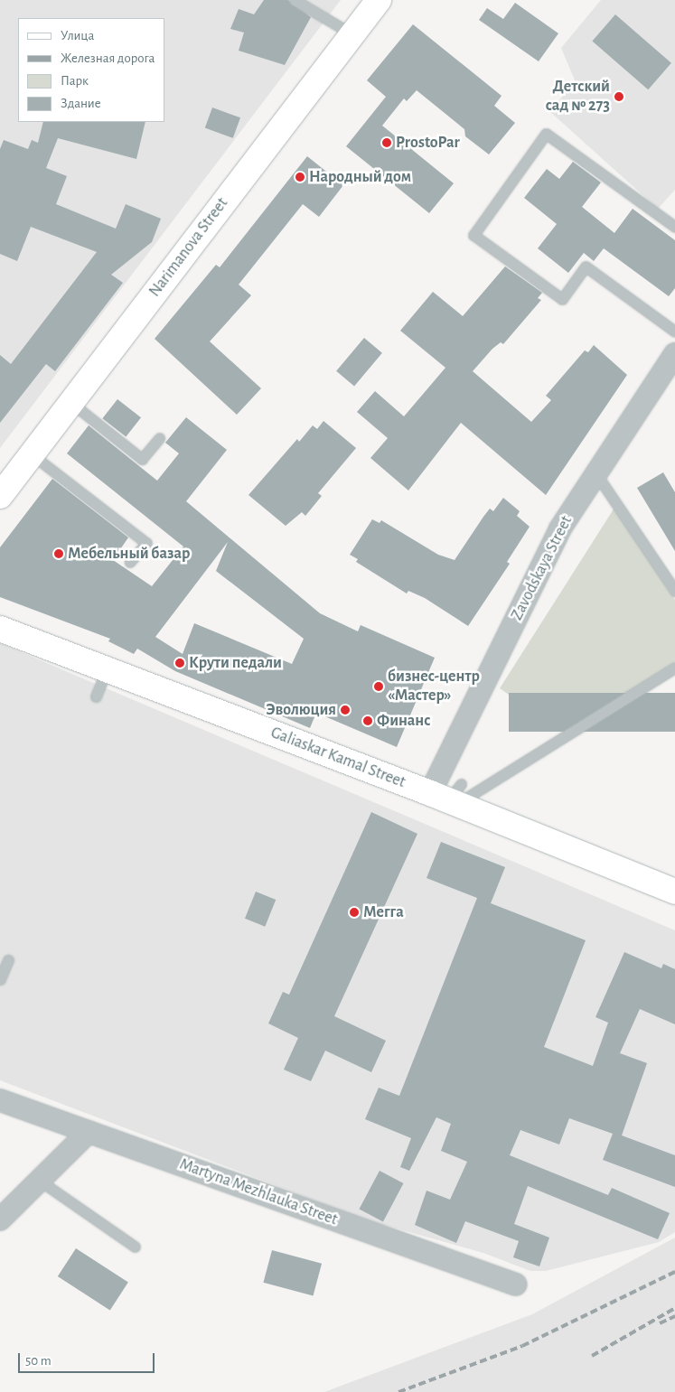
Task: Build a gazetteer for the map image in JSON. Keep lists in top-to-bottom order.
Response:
{
  "streets": {
    "street": [
      "Narimanova Street",
      "Zavodskaya Street",
      "Galiaskar Kamal Street",
      "Martyna Mezhlauka Street"
    ]
  },
  "crossings": [
    ["Zavodskaya Street", "Galiaskar Kamal Street"]
  ],
  "places": [
    "Детский сад № 273",
    "ProstoPar",
    "Народный дом",
    "Мебельный базар",
    "Крути педали",
    "бизнес-центр «Мастер»",
    "Эволюция",
    "Финанс",
    "Мегга"
  ],
  "legend": [
    "Улица",
    "Железная дорога",
    "Парк",
    "Здание"
  ],
  "scale_bar": "50 m"
}
